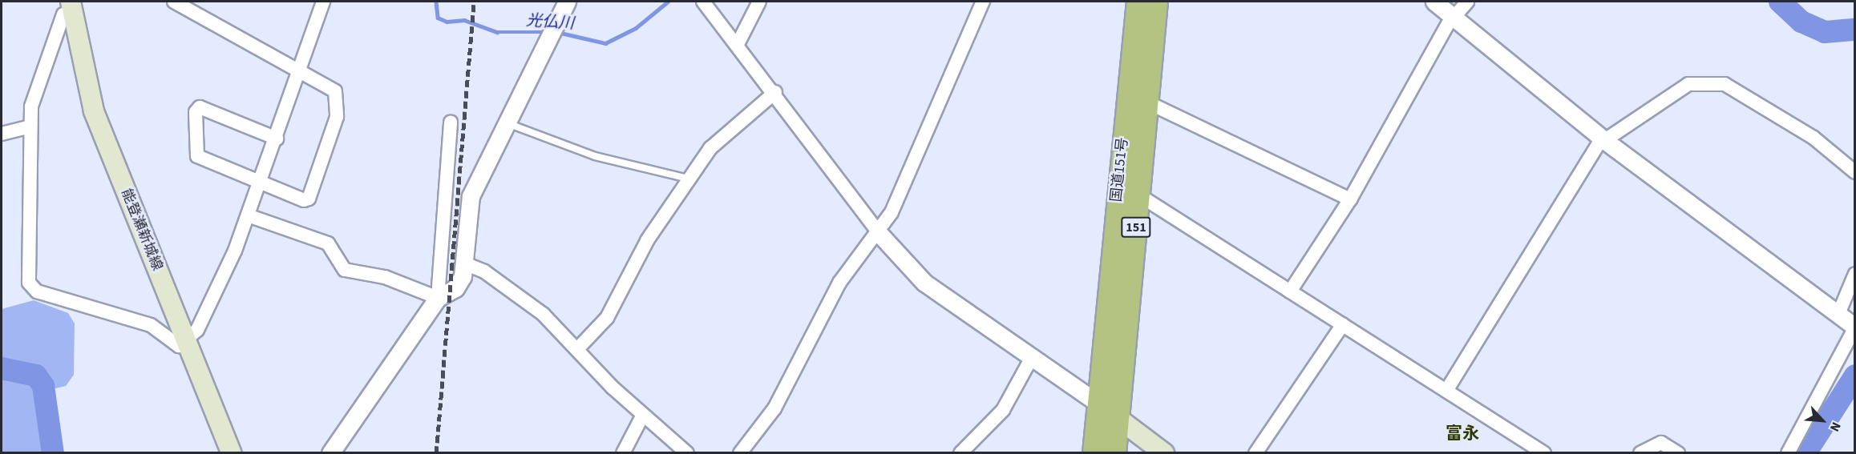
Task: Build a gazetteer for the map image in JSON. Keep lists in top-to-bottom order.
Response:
{
  "streets": {
    "highway": ["国道151号", "151"],
    "main road": ["能登瀬新城線"]
  },
  "districts": ["富永"],
  "water": ["光仏川"],
  "north": "bottom right"
}
